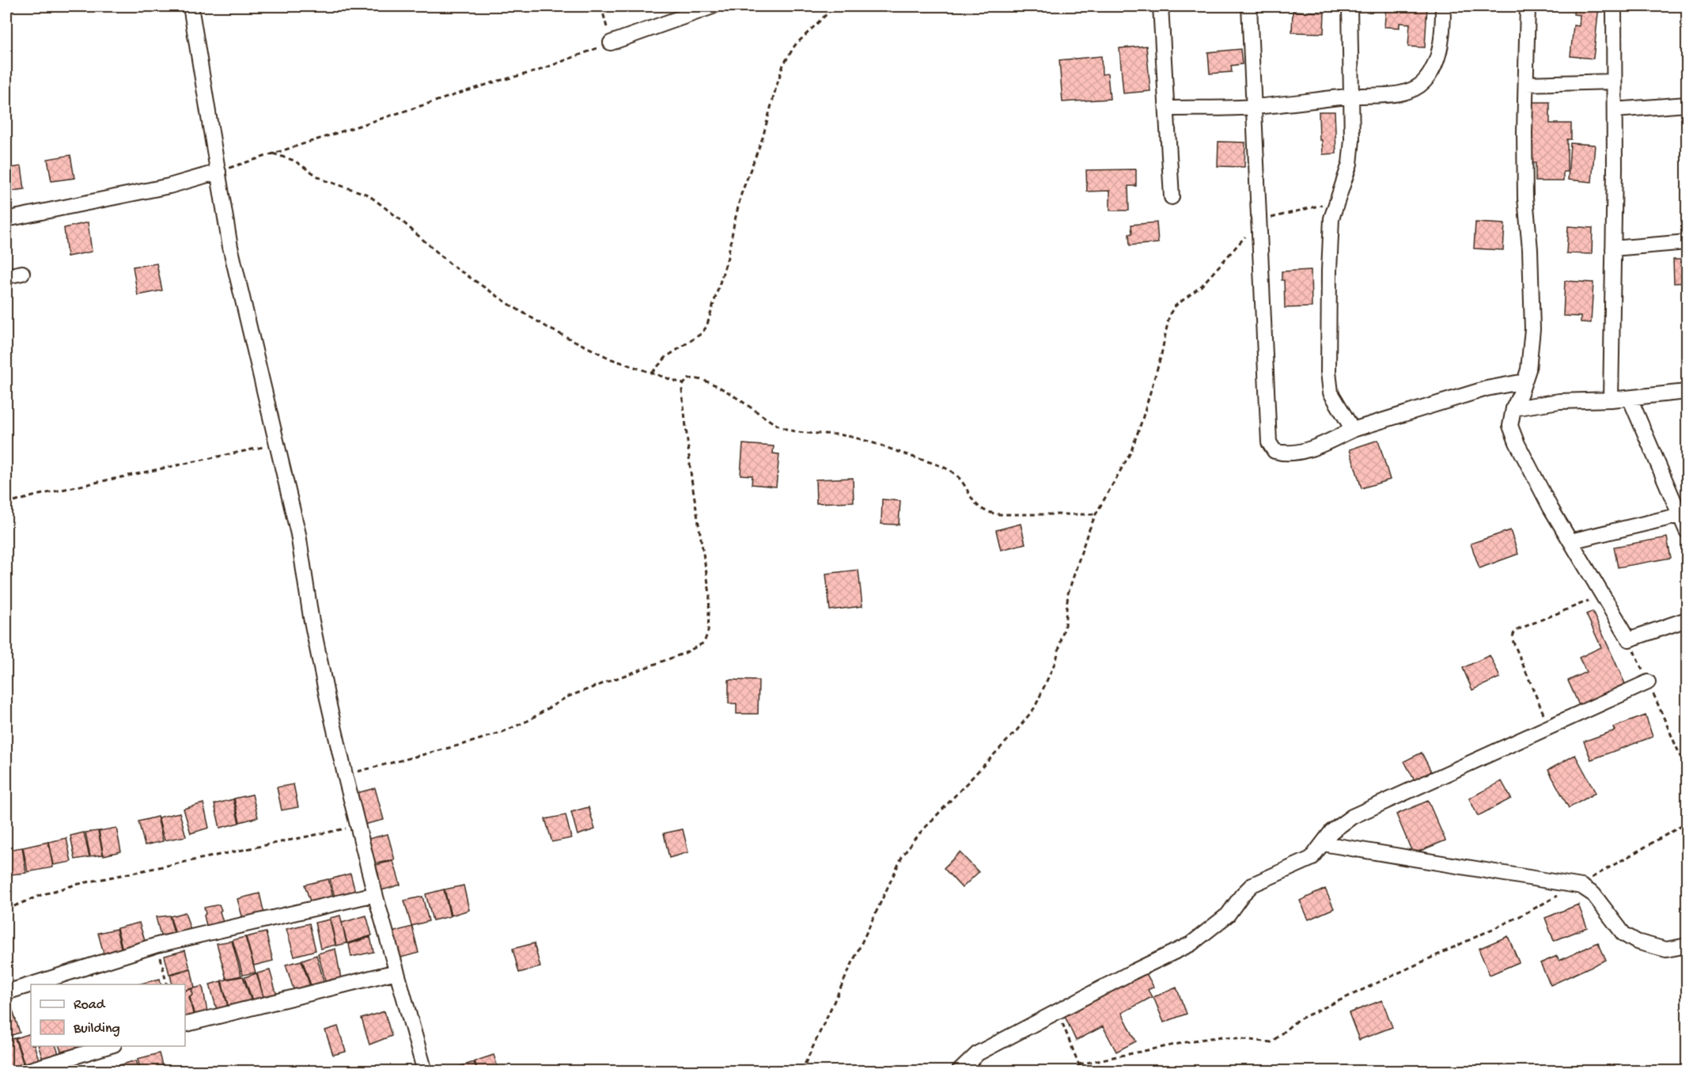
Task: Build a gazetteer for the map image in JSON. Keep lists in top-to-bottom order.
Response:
{
  "legend": ["Road", "Building"]
}
